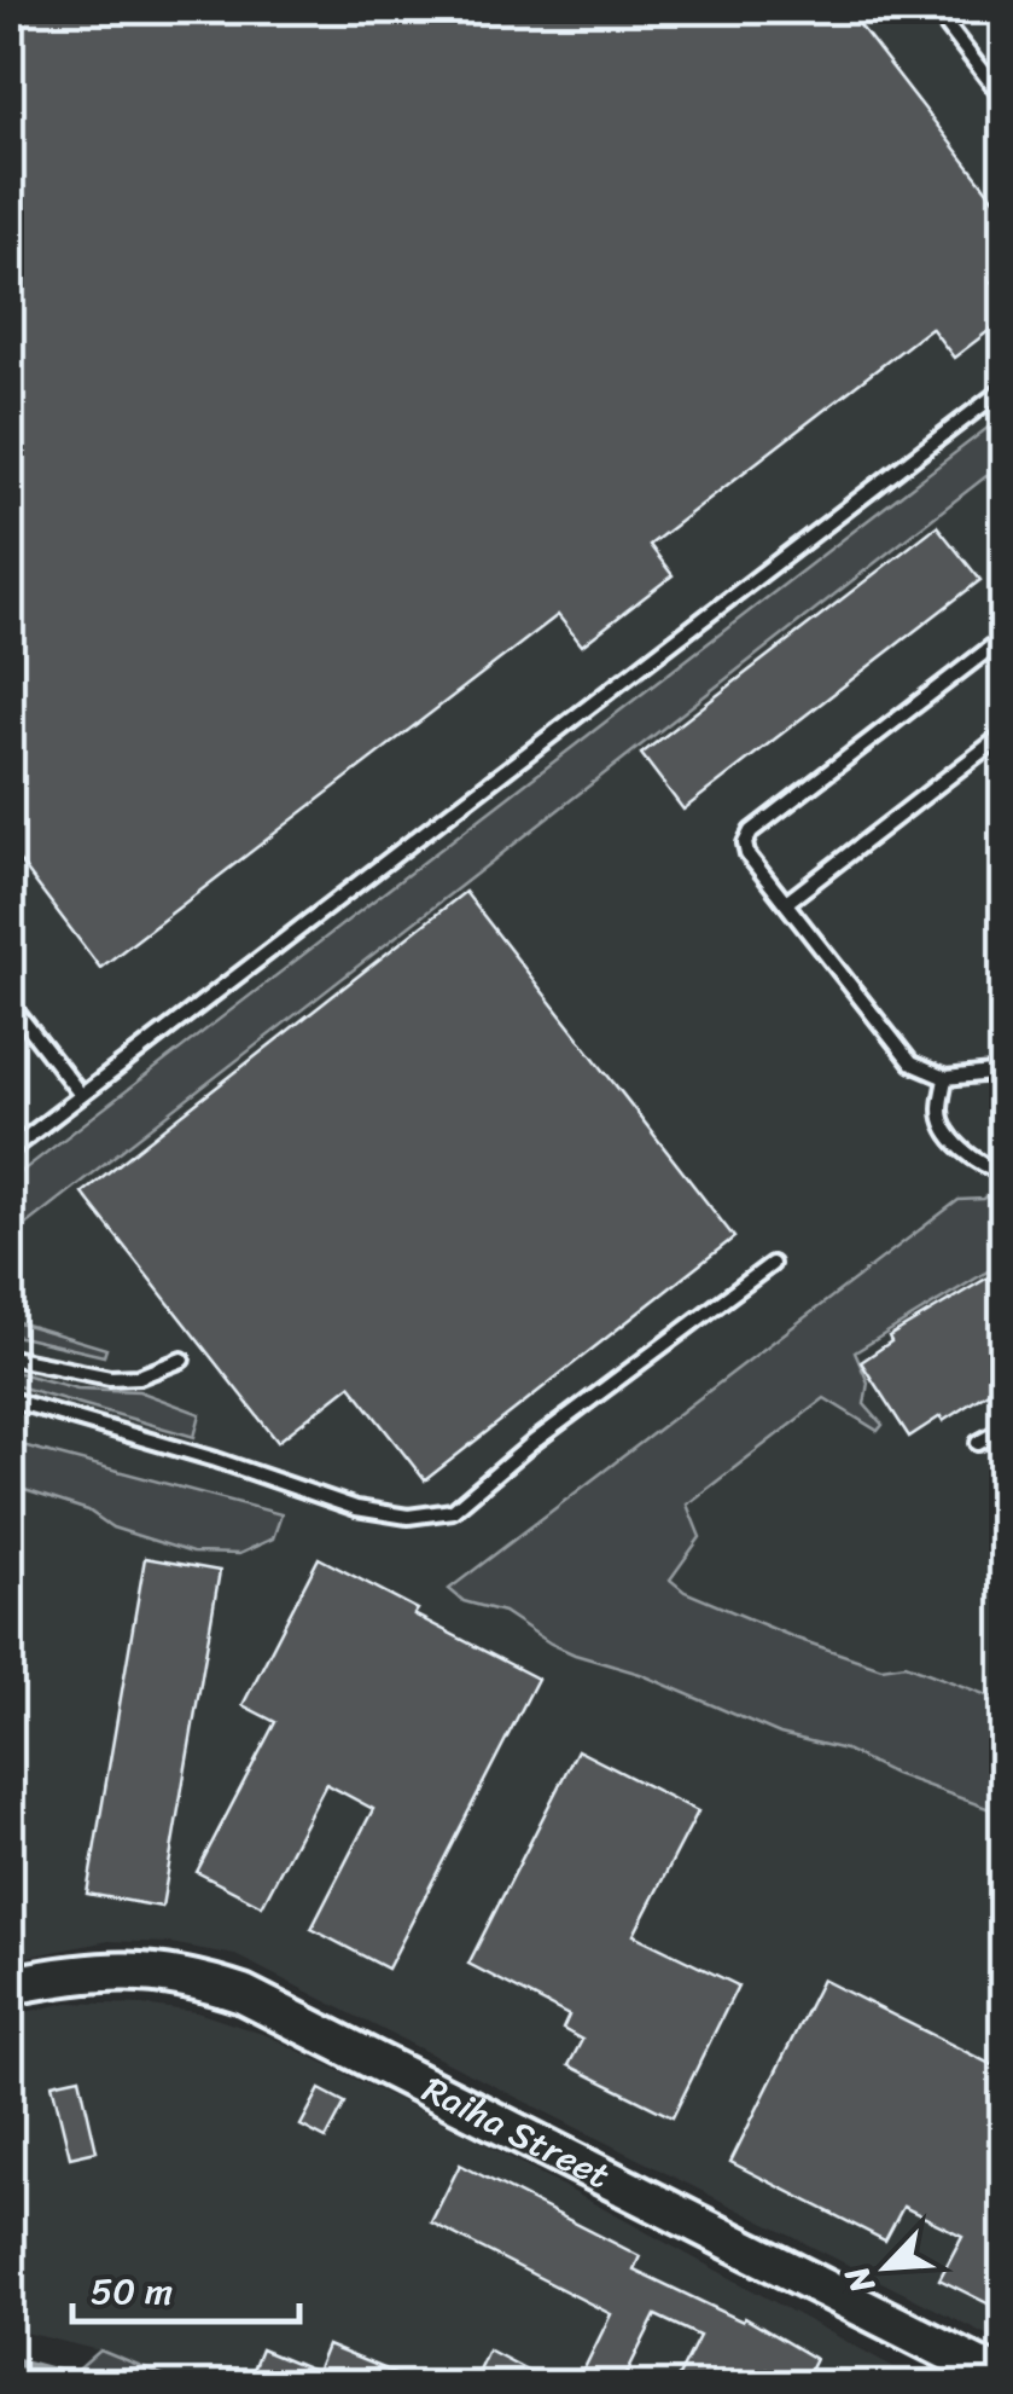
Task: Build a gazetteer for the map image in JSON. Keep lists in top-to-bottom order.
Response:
{
  "streets": {
    "main road": ["Raiha Street"]
  },
  "scale_bar": "50 m",
  "north": "bottom left"
}
